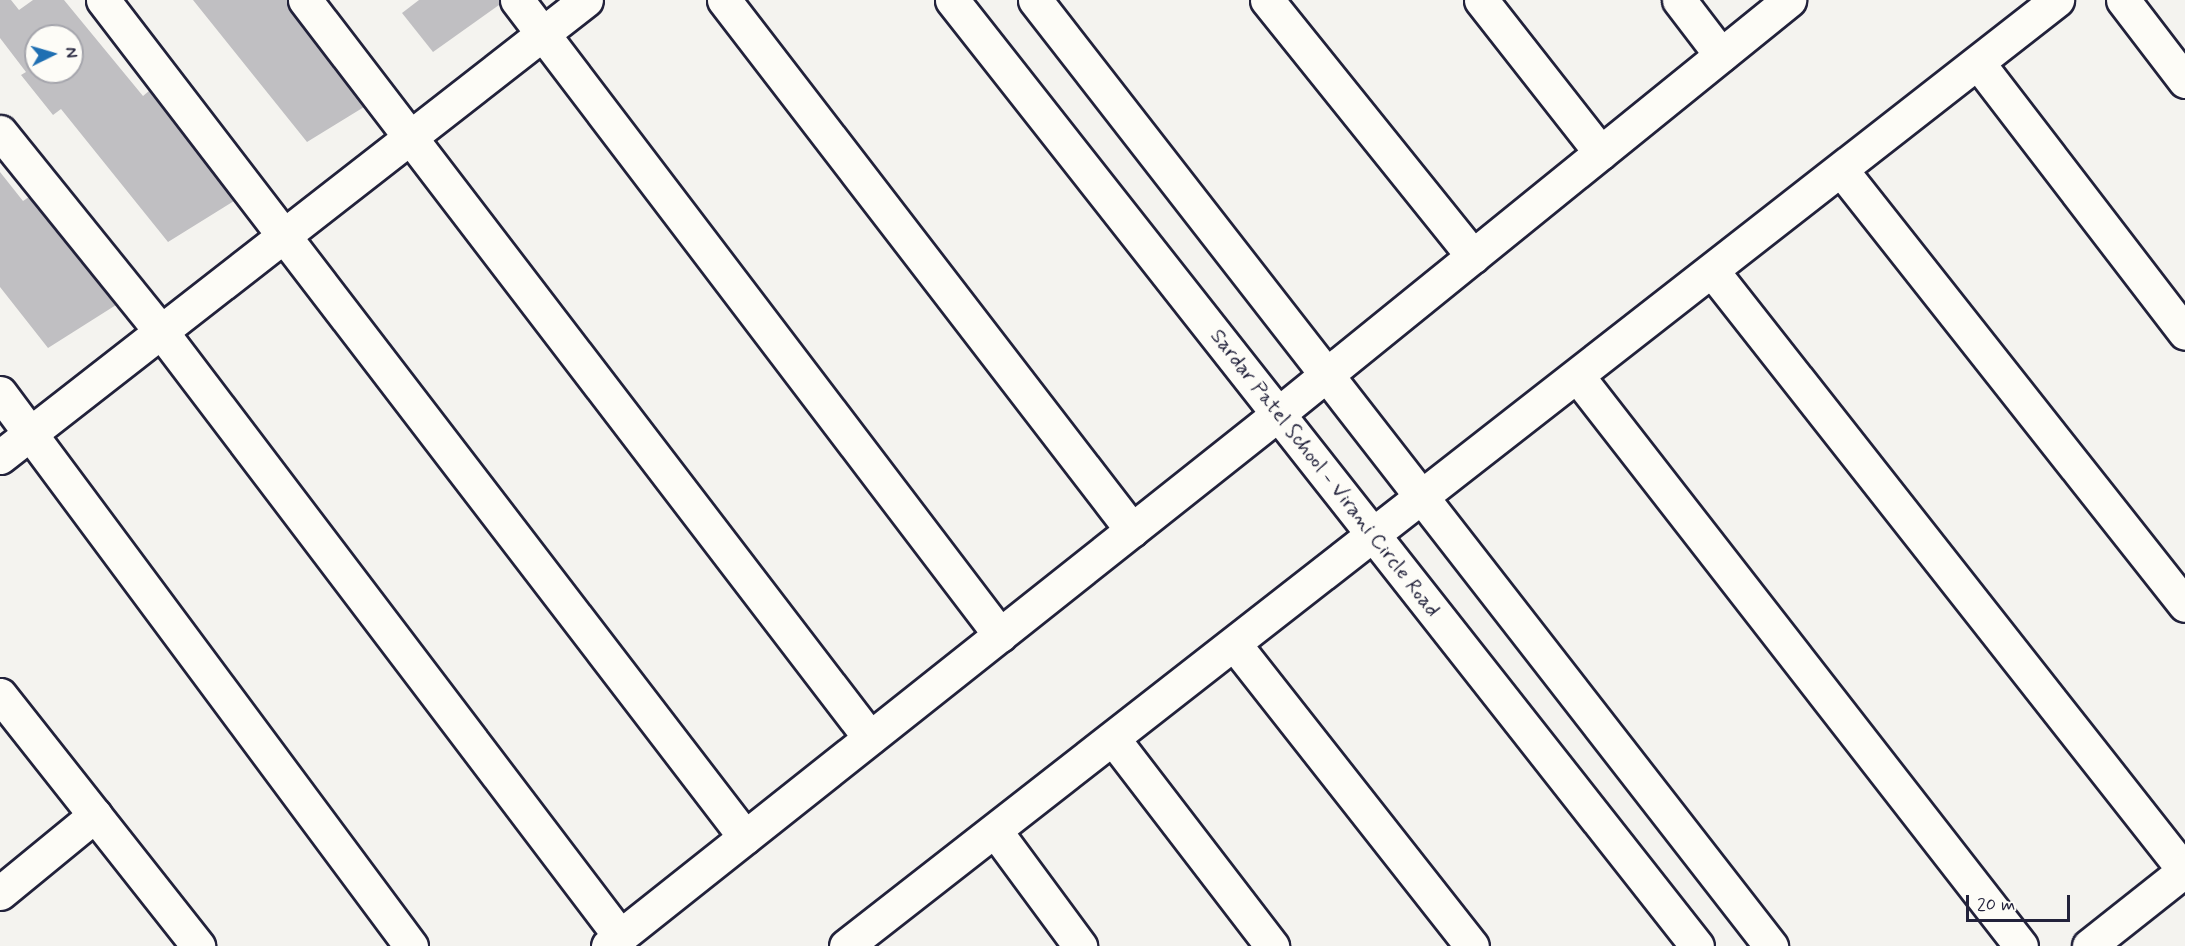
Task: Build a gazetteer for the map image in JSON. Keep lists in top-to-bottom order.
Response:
{
  "streets": {
    "street": ["Sardar Patel School - Virani Circle Road"]
  },
  "scale_bar": "20 m",
  "north": "right"
}
